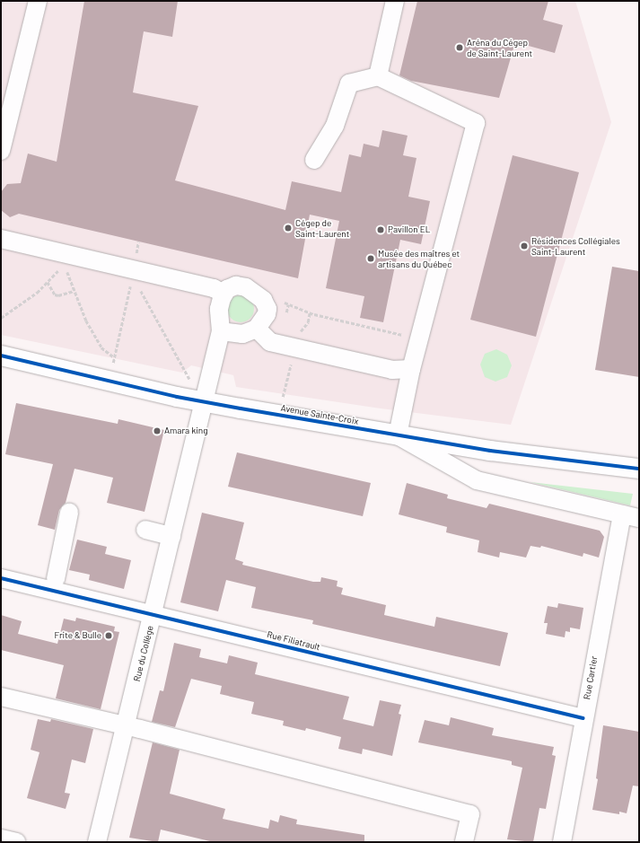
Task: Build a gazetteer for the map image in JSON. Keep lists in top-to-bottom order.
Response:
{
  "streets": {
    "main road": ["Avenue Sainte-Croix"],
    "street": ["Rue Filiatrault", "Rue du Collège", "Rue Cartier"]
  },
  "crossings": [
    ["Avenue Sainte-Croix", "Rue du Collège"],
    ["Avenue Sainte-Croix", "Rue Cartier"],
    ["Rue Filiatrault", "Rue du Collège"],
    ["Rue Filiatrault", "Rue Cartier"]
  ],
  "places": [
    "Aréna du Cégep de Saint-Laurent",
    "Cégep de Saint-Laurent",
    "Pavillon EL",
    "Résidences Collégiales Saint-Laurent",
    "Musée des maîtres et artisans du Québec",
    "Amara king",
    "Frite & Bulle"
  ]
}
